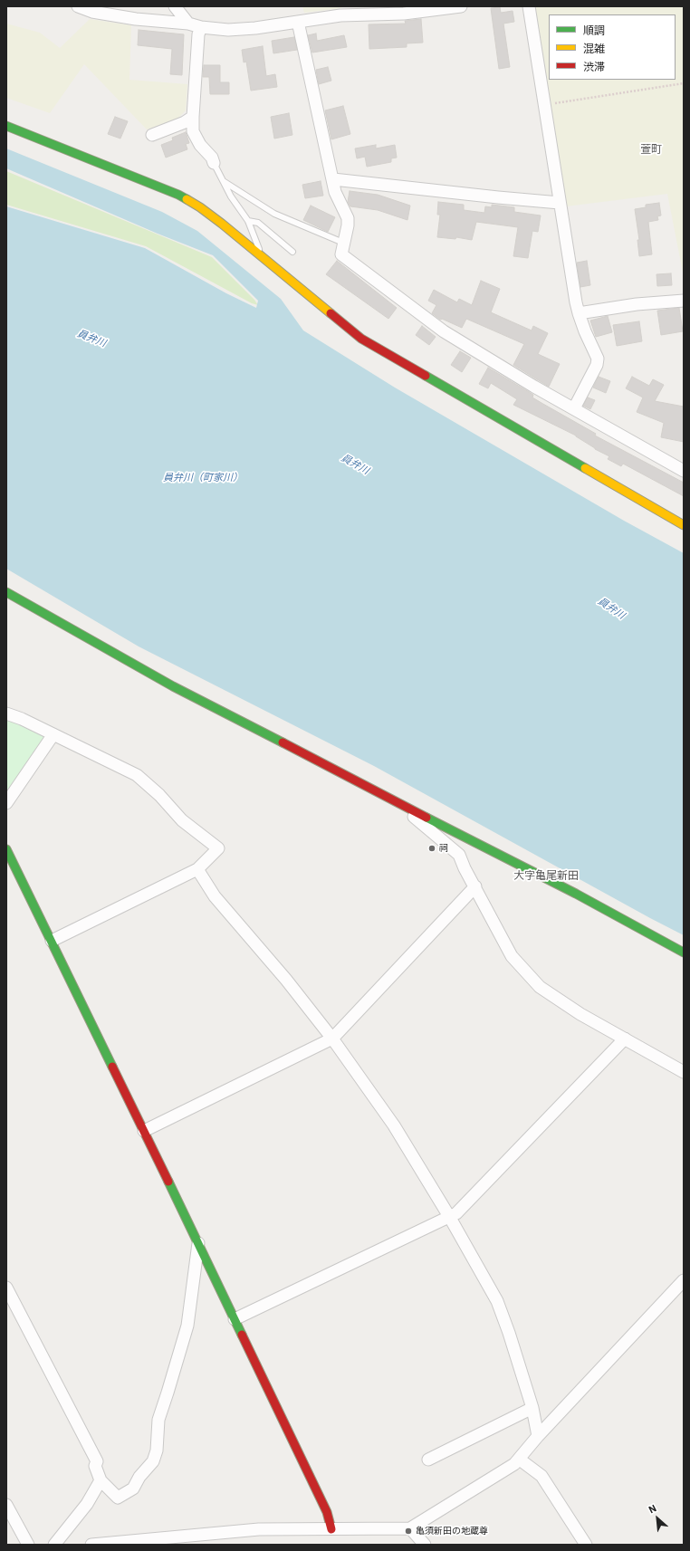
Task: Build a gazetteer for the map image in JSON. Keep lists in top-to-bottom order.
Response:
{
  "districts": ["萱町", "大字亀尾新田"],
  "water": ["員弁川", "員弁川（町家川）"],
  "places": ["祠", "亀須新田の地蔵尊"],
  "legend": ["順調", "混雑", "渋滞"],
  "north": "top left"
}
